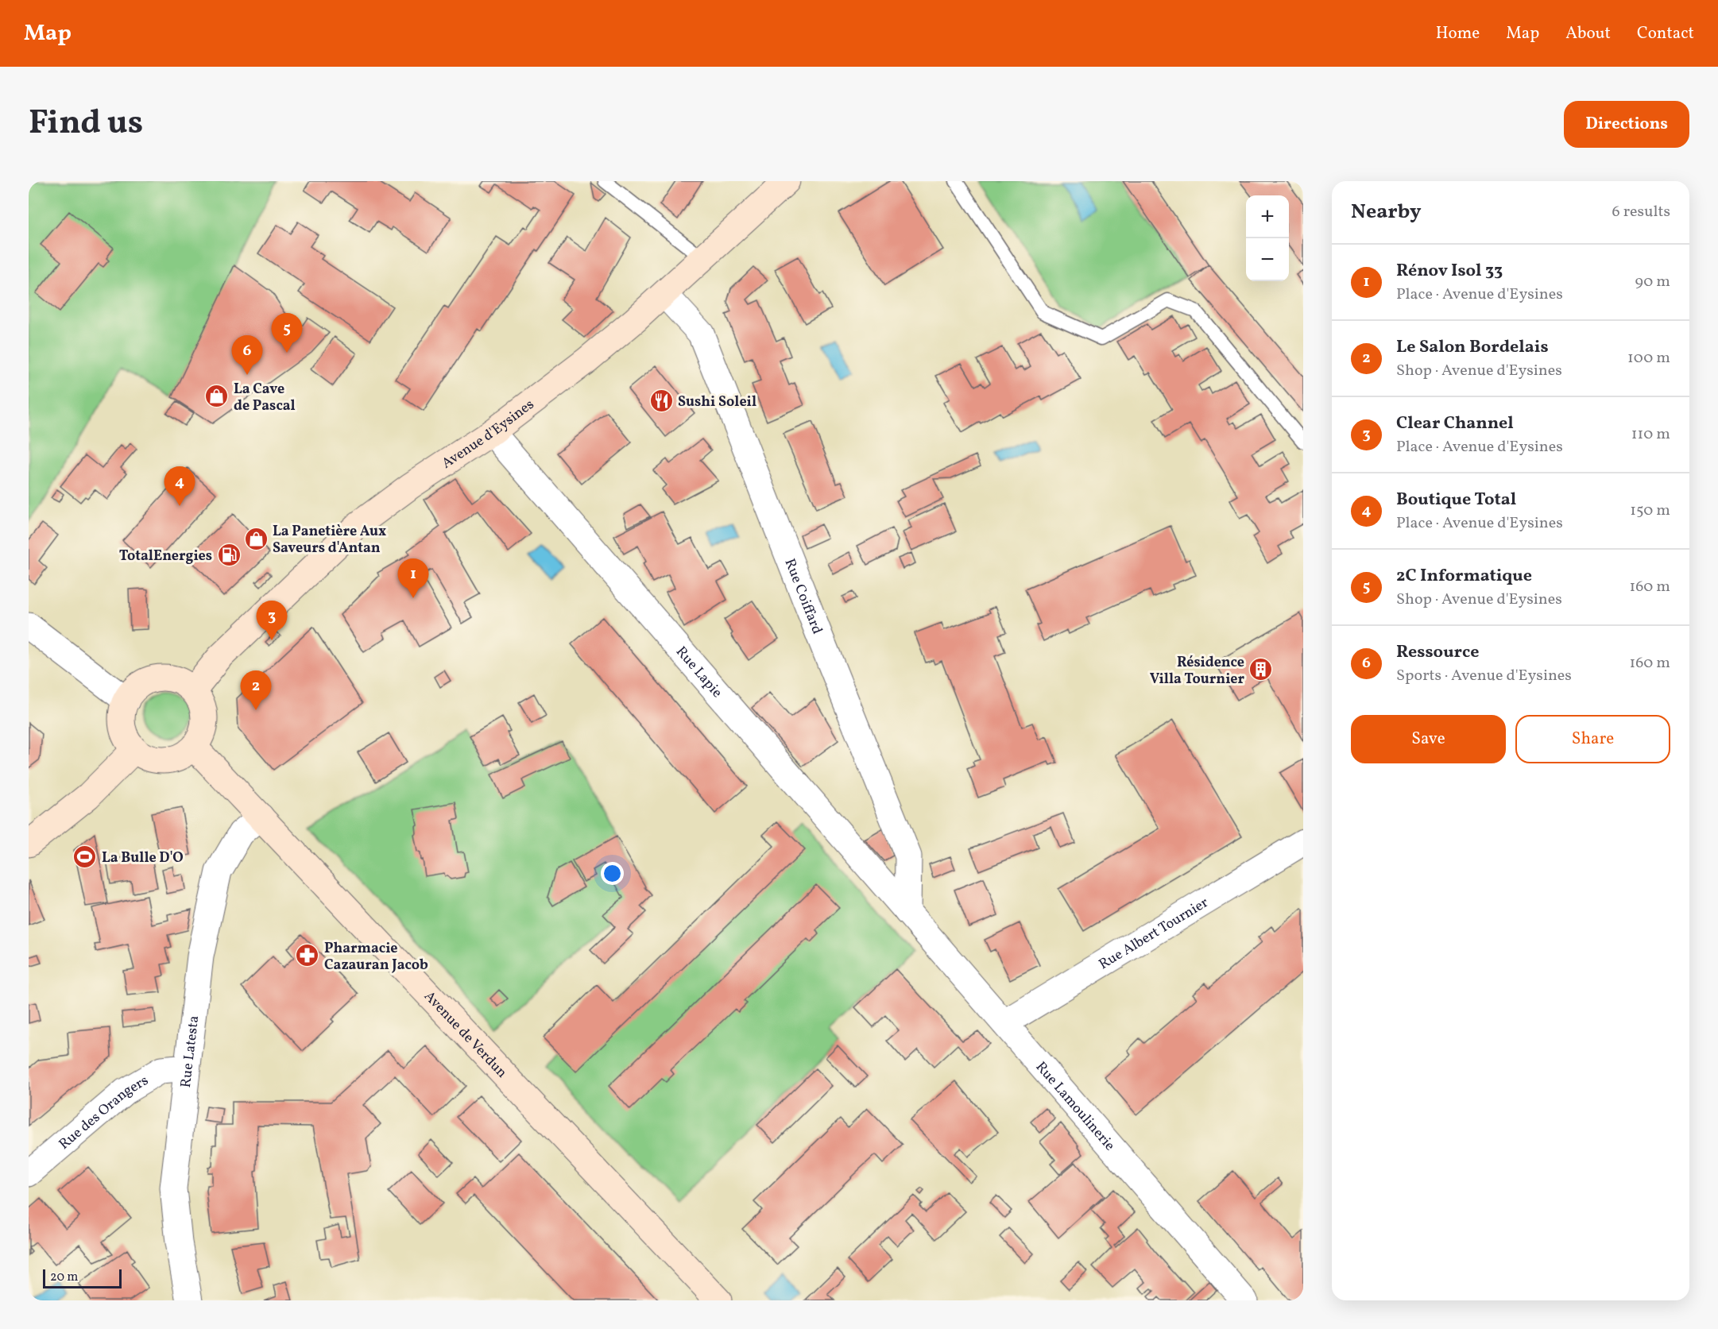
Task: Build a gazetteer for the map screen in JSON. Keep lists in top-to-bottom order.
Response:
{
  "streets": {
    "street": [
      "Avenue d'Eysines",
      "Rue Coiffard",
      "Rue Lapie",
      "Rue Albert Tournier",
      "Avenue de Verdun",
      "Rue Latesta",
      "Rue Lamoulinerie",
      "Rue des Orangers"
    ]
  },
  "crossings": [
    ["Avenue d'Eysines", "Rue Coiffard"],
    ["Avenue d'Eysines", "Rue Lapie"],
    ["Avenue d'Eysines", "Avenue de Verdun"],
    ["Rue Coiffard", "Rue Lapie"],
    ["Rue Coiffard", "Rue Lamoulinerie"],
    ["Rue Lapie", "Rue Lamoulinerie"],
    ["Rue Albert Tournier", "Rue Lamoulinerie"],
    ["Avenue de Verdun", "Rue Latesta"],
    ["Rue Latesta", "Rue des Orangers"]
  ],
  "places": {
    "shop": ["La Cave de Pascal", "La Panetière Aux Saveurs d'Antan"],
    "restaurant": ["Sushi Soleil"],
    "fuel station": ["TotalEnergies"],
    "building": ["Résidence Villa Tournier"],
    "sports": ["La Bulle D'O"],
    "pharmacy": ["Pharmacie Cazauran Jacob"]
  },
  "scale_bar": "20 m",
  "page": {
    "header": "Map",
    "nav": [
      "Home",
      "Map",
      "About",
      "Contact"
    ],
    "title": "Find us",
    "buttons": [
      "Directions",
      ["Save", "Share"]
    ],
    "heading": ["Nearby", "6 results"],
    "map_buttons": ["+", "−"],
    "list": [
      {
        "mark": "1",
        "name": "Rénov Isol 33",
        "note": "Place · Avenue d'Eysines",
        "value": "90 m"
      },
      {
        "mark": "2",
        "name": "Le Salon Bordelais",
        "note": "Shop · Avenue d'Eysines",
        "value": "100 m"
      },
      {
        "mark": "3",
        "name": "Clear Channel",
        "note": "Place · Avenue d'Eysines",
        "value": "110 m"
      },
      {
        "mark": "4",
        "name": "Boutique Total",
        "note": "Place · Avenue d'Eysines",
        "value": "150 m"
      },
      {
        "mark": "5",
        "name": "2C Informatique",
        "note": "Shop · Avenue d'Eysines",
        "value": "160 m"
      },
      {
        "mark": "6",
        "name": "Ressource",
        "note": "Sports · Avenue d'Eysines",
        "value": "160 m"
      }
    ],
    "pins": [
      "5",
      "6",
      "4",
      "1",
      "3",
      "2"
    ],
    "scale": "20 m"
  }
}
